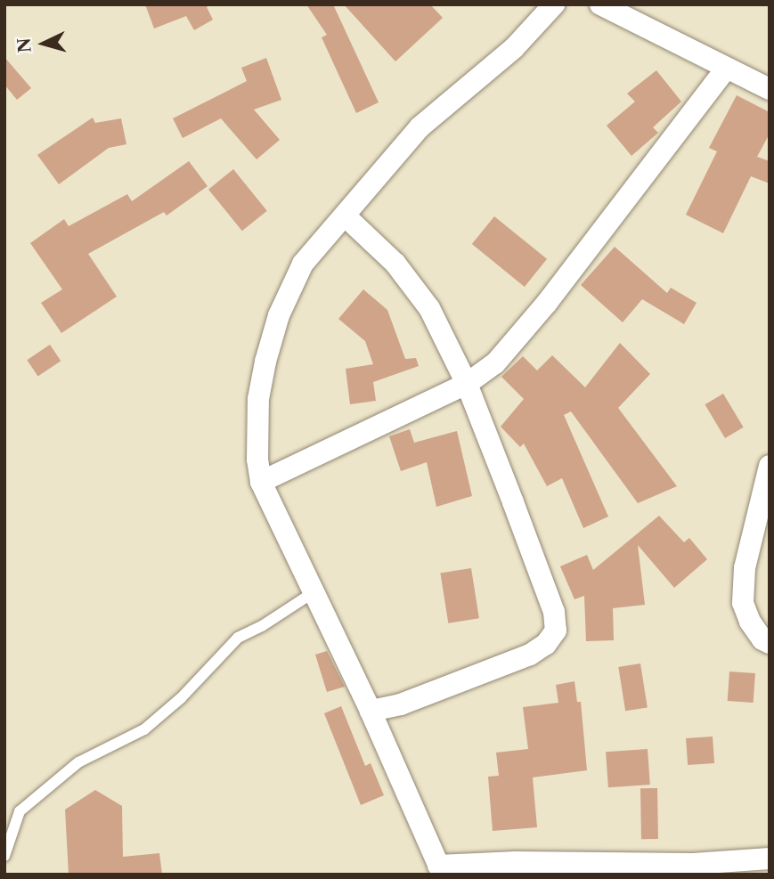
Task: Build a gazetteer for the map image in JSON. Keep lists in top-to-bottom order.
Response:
{
  "north": "left"
}
